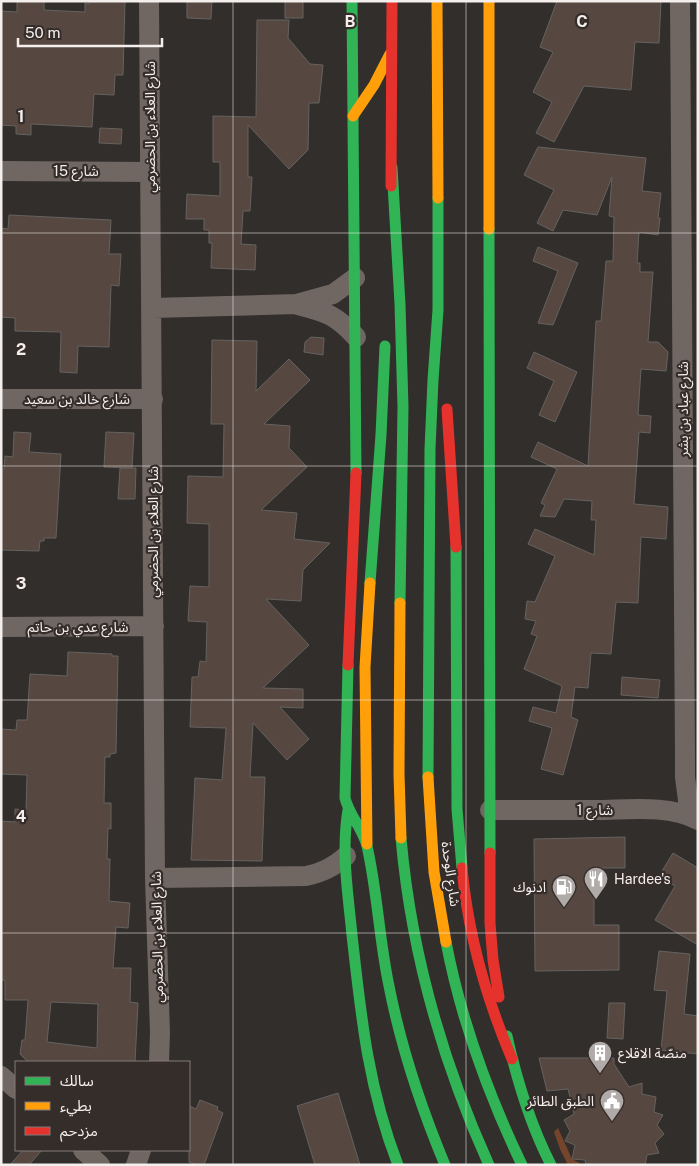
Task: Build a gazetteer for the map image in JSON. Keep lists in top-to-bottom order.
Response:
{
  "streets": {
    "main road": ["شارع الوحدة"],
    "street": [
      "شارع العلاء بن الحضرمي",
      "شارع 15",
      "شارع خالد بن سعيد",
      "شارع عباد بن بشر",
      "شارع عدي بن حاتم",
      "شارع 1"
    ]
  },
  "crossings": [
    ["شارع العلاء بن الحضرمي", "شارع 15"],
    ["شارع العلاء بن الحضرمي", "شارع خالد بن سعيد"],
    ["شارع العلاء بن الحضرمي", "شارع عدي بن حاتم"],
    ["شارع عباد بن بشر", "شارع 1"]
  ],
  "places": {
    "restaurant": ["Hardee's"],
    "fuel station": ["ادنوك"],
    "building": ["منصّة الاقلاع"],
    "public building": ["الطبق الطائر"]
  },
  "legend": ["سالك", "بطيء", "مزدحم"],
  "scale_bar": "50 m",
  "grid": {
    "columns": ["B", "C"],
    "rows": [
      "1",
      "2",
      "3",
      "4"
    ]
  }
}
